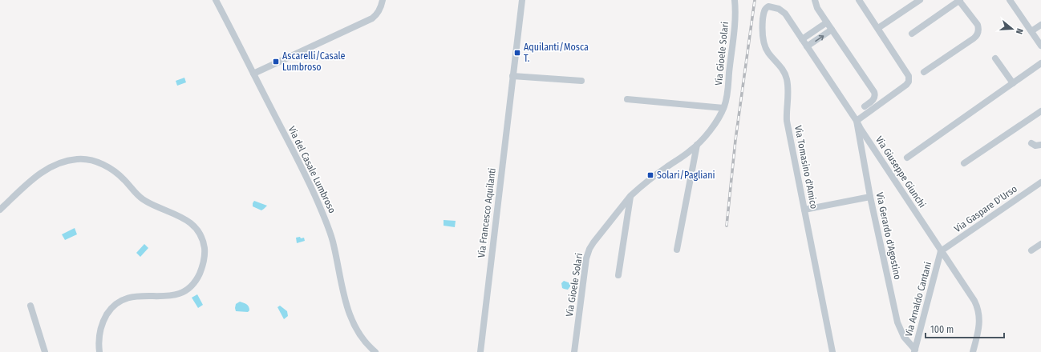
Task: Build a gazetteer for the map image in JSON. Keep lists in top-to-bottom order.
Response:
{
  "streets": {
    "street": [
      "Via Gioele Solari",
      "Via Tomasino d'Amico",
      "Via del Casale Lumbroso",
      "Via Giuseppe Giunchi",
      "Via Gaspare D'Urso",
      "Via Francesco Aquilanti",
      "Via Gerardo d'Agostino",
      "Via Arnaldo Cantani"
    ]
  },
  "crossings": [
    ["Via Tomasino d'Amico", "Via Giuseppe Giunchi"],
    ["Via Giuseppe Giunchi", "Via Gaspare D'Urso"],
    ["Via Giuseppe Giunchi", "Via Gerardo d'Agostino"],
    ["Via Giuseppe Giunchi", "Via Arnaldo Cantani"],
    ["Via Gaspare D'Urso", "Via Arnaldo Cantani"],
    ["Via Gerardo d'Agostino", "Via Arnaldo Cantani"]
  ],
  "places": {
    "transit": ["Aquilanti/Mosca T.", "Ascarelli/Casale Lumbroso", "Solari/Pagliani"]
  },
  "scale_bar": "100 m",
  "north": "right"
}
